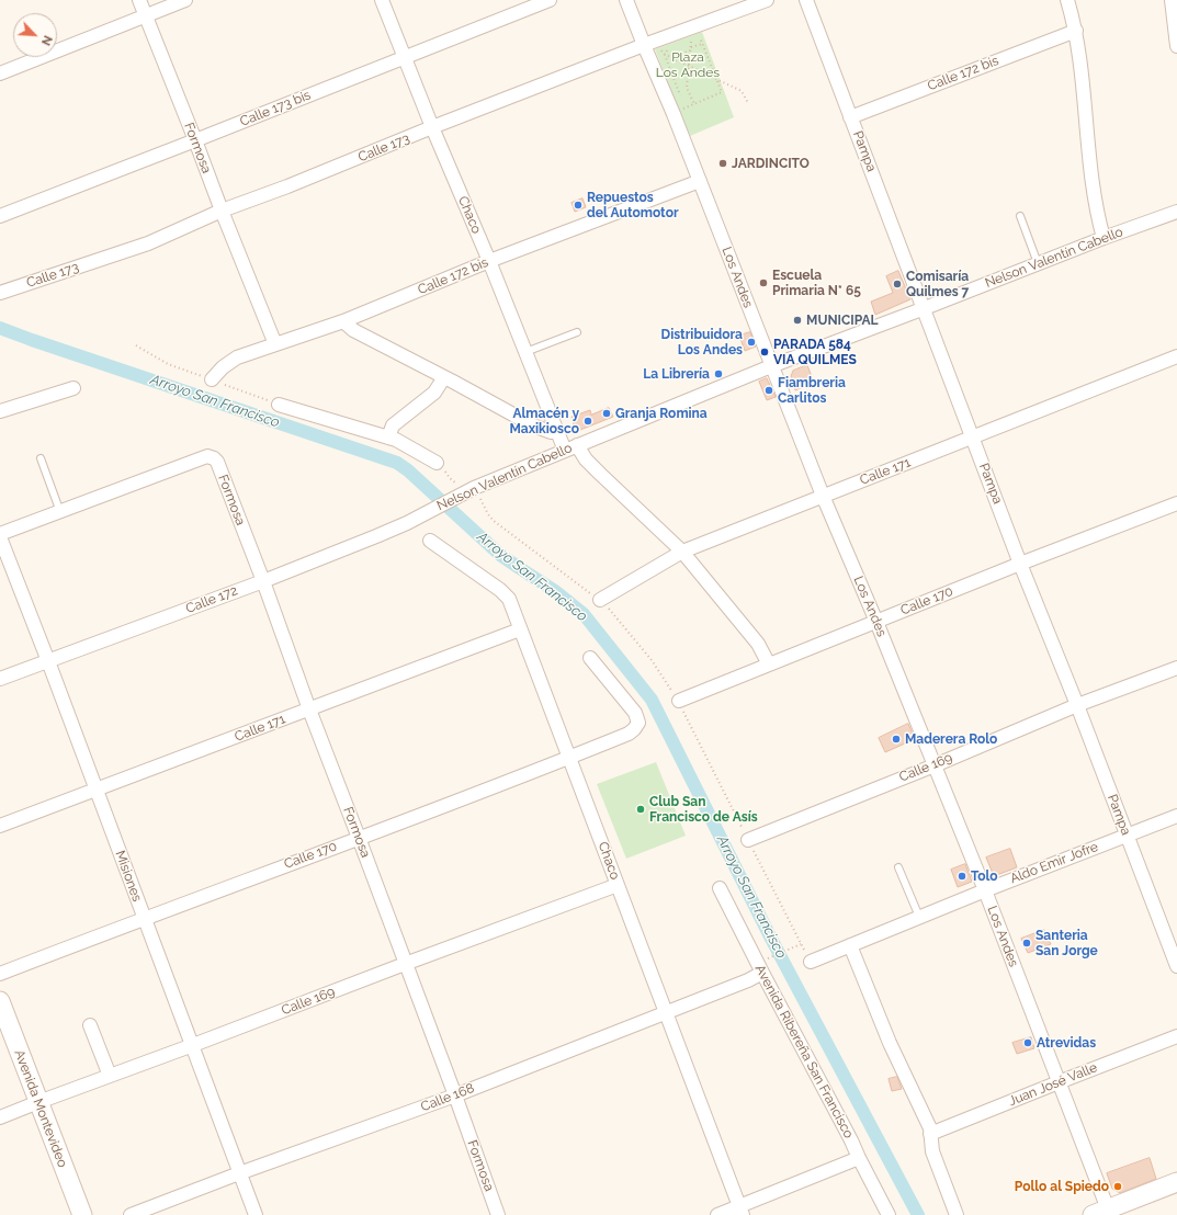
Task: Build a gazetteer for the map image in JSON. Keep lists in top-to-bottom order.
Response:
{
  "streets": {
    "street": [
      "Calle 172 bis",
      "Calle 173 bis",
      "Formosa",
      "Calle 173",
      "Pampa",
      "Chaco",
      "Nelson Valentín Cabello",
      "Los Andes",
      "Calle 171",
      "Calle 172",
      "Calle 170",
      "Calle 169",
      "Aldo Emir Jofre",
      "Misiones",
      "Avenida Ribereña San Francisco",
      "Juan José Valle",
      "Calle 168",
      "Avenida Montevideo"
    ]
  },
  "crossings": [
    ["Calle 172 bis", "Formosa"],
    ["Calle 172 bis", "Pampa"],
    ["Calle 172 bis", "Chaco"],
    ["Calle 172 bis", "Los Andes"],
    ["Calle 173 bis", "Formosa"],
    ["Calle 173 bis", "Chaco"],
    ["Formosa", "Calle 173"],
    ["Formosa", "Calle 171"],
    ["Formosa", "Calle 172"],
    ["Formosa", "Calle 170"],
    ["Formosa", "Calle 169"],
    ["Formosa", "Calle 168"],
    ["Calle 173", "Chaco"],
    ["Calle 173", "Los Andes"],
    ["Pampa", "Nelson Valentín Cabello"],
    ["Pampa", "Calle 171"],
    ["Pampa", "Calle 170"],
    ["Pampa", "Calle 169"],
    ["Pampa", "Aldo Emir Jofre"],
    ["Chaco", "Nelson Valentín Cabello"],
    ["Chaco", "Calle 171"],
    ["Chaco", "Calle 170"],
    ["Chaco", "Calle 169"],
    ["Chaco", "Calle 168"],
    ["Nelson Valentín Cabello", "Los Andes"],
    ["Nelson Valentín Cabello", "Calle 172"],
    ["Los Andes", "Calle 171"],
    ["Los Andes", "Calle 170"],
    ["Los Andes", "Calle 169"],
    ["Los Andes", "Aldo Emir Jofre"],
    ["Los Andes", "Juan José Valle"],
    ["Calle 171", "Misiones"],
    ["Calle 172", "Misiones"],
    ["Calle 170", "Misiones"],
    ["Calle 169", "Misiones"],
    ["Calle 169", "Avenida Montevideo"],
    ["Misiones", "Calle 168"],
    ["Avenida Ribereña San Francisco", "Calle 168"]
  ],
  "water": ["Arroyo San Francisco"],
  "parks": ["Plaza Los Andes"],
  "places": [
    "JARDINCITO",
    "Repuestos del Automotor",
    "Escuela Primaria N* 65",
    "Comisaría Quilmes 7",
    "MUNICIPAL",
    "Distribuidora Los Andes",
    "PARADA 584 VIA QUILMES",
    "La Librería",
    "Fiambreria Carlitos",
    "Granja Romina",
    "Almacén y Maxikiosco",
    "Maderera Rolo",
    "Club San Francisco de Asís",
    "Tolo",
    "Santeria San Jorge",
    "Atrevidas",
    "Pollo al Spiedo"
  ],
  "north": "bottom right"
}
